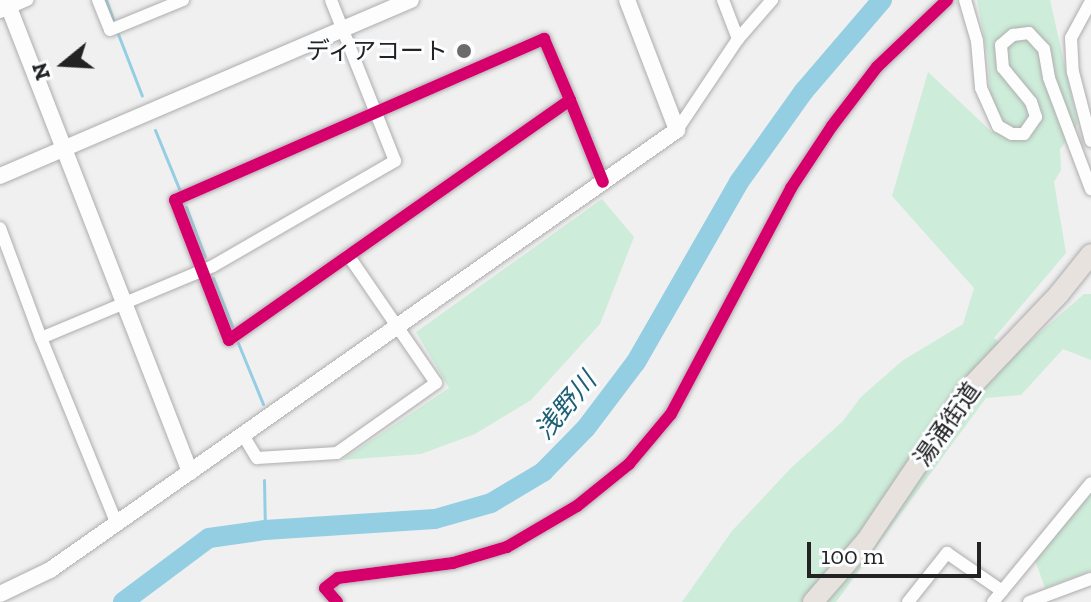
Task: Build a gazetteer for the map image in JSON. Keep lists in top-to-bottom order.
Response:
{
  "streets": {
    "main road": ["湯涌街道"]
  },
  "water": ["浅野川"],
  "places": ["ディアコート"],
  "scale_bar": "100 m",
  "north": "left"
}
